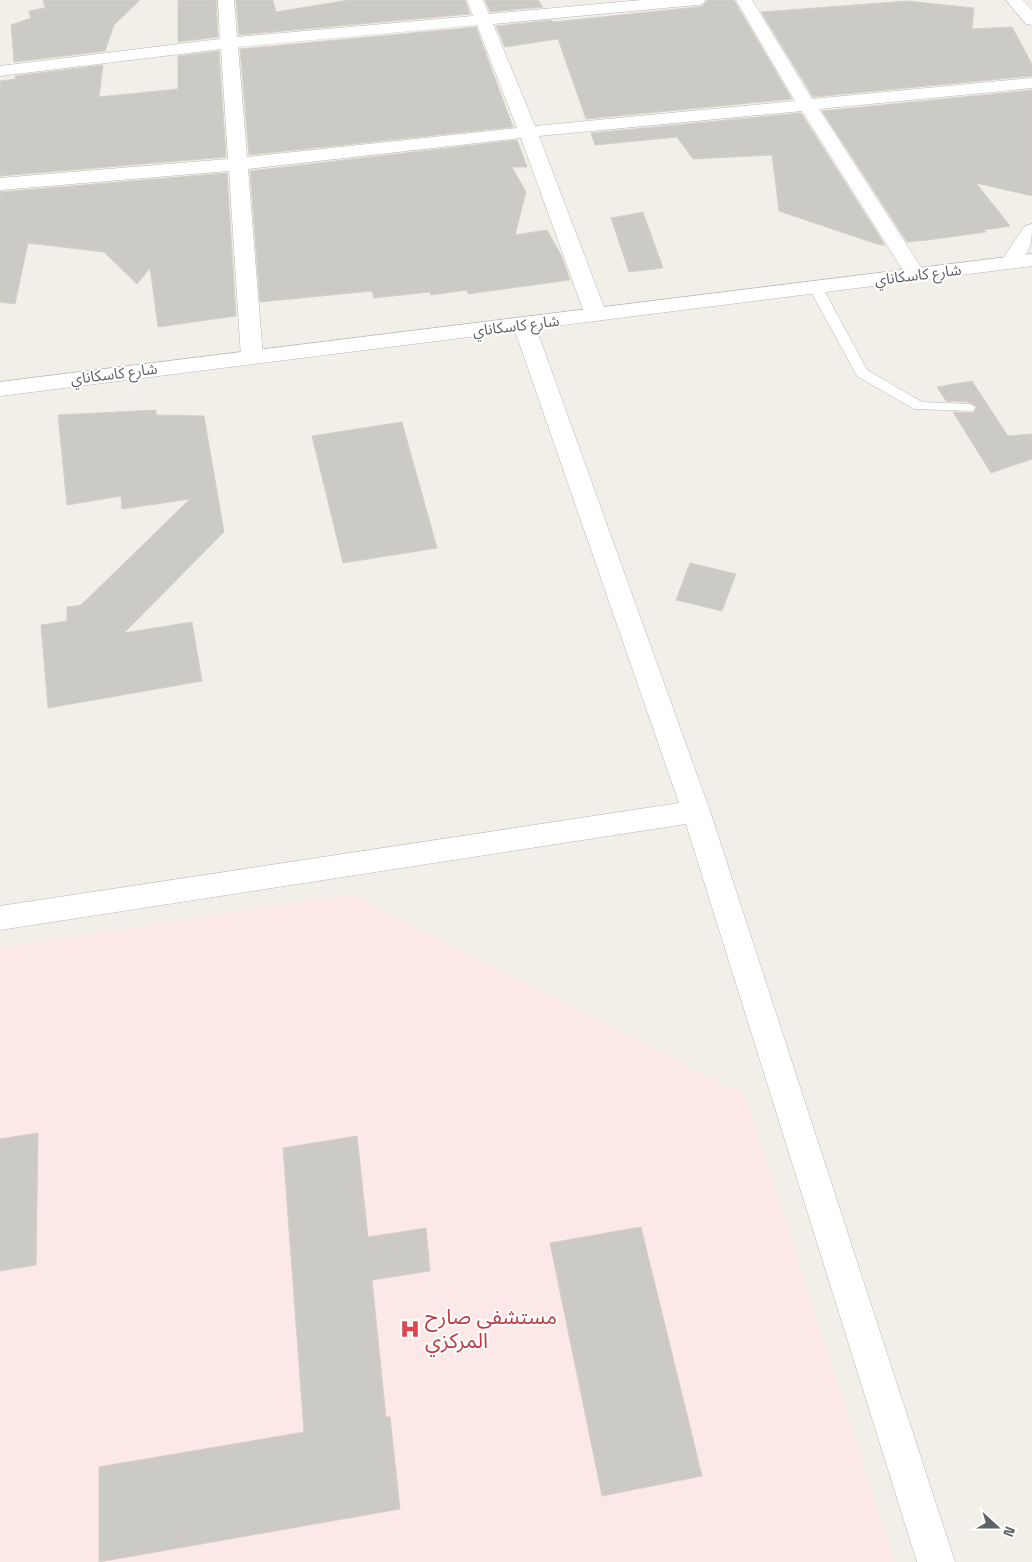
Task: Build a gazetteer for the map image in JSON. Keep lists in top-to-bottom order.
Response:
{
  "streets": {
    "street": ["شارع كاسكاناي"]
  },
  "places": {
    "hospital": ["مستشفى صارح المركزي"]
  },
  "north": "right"
}
